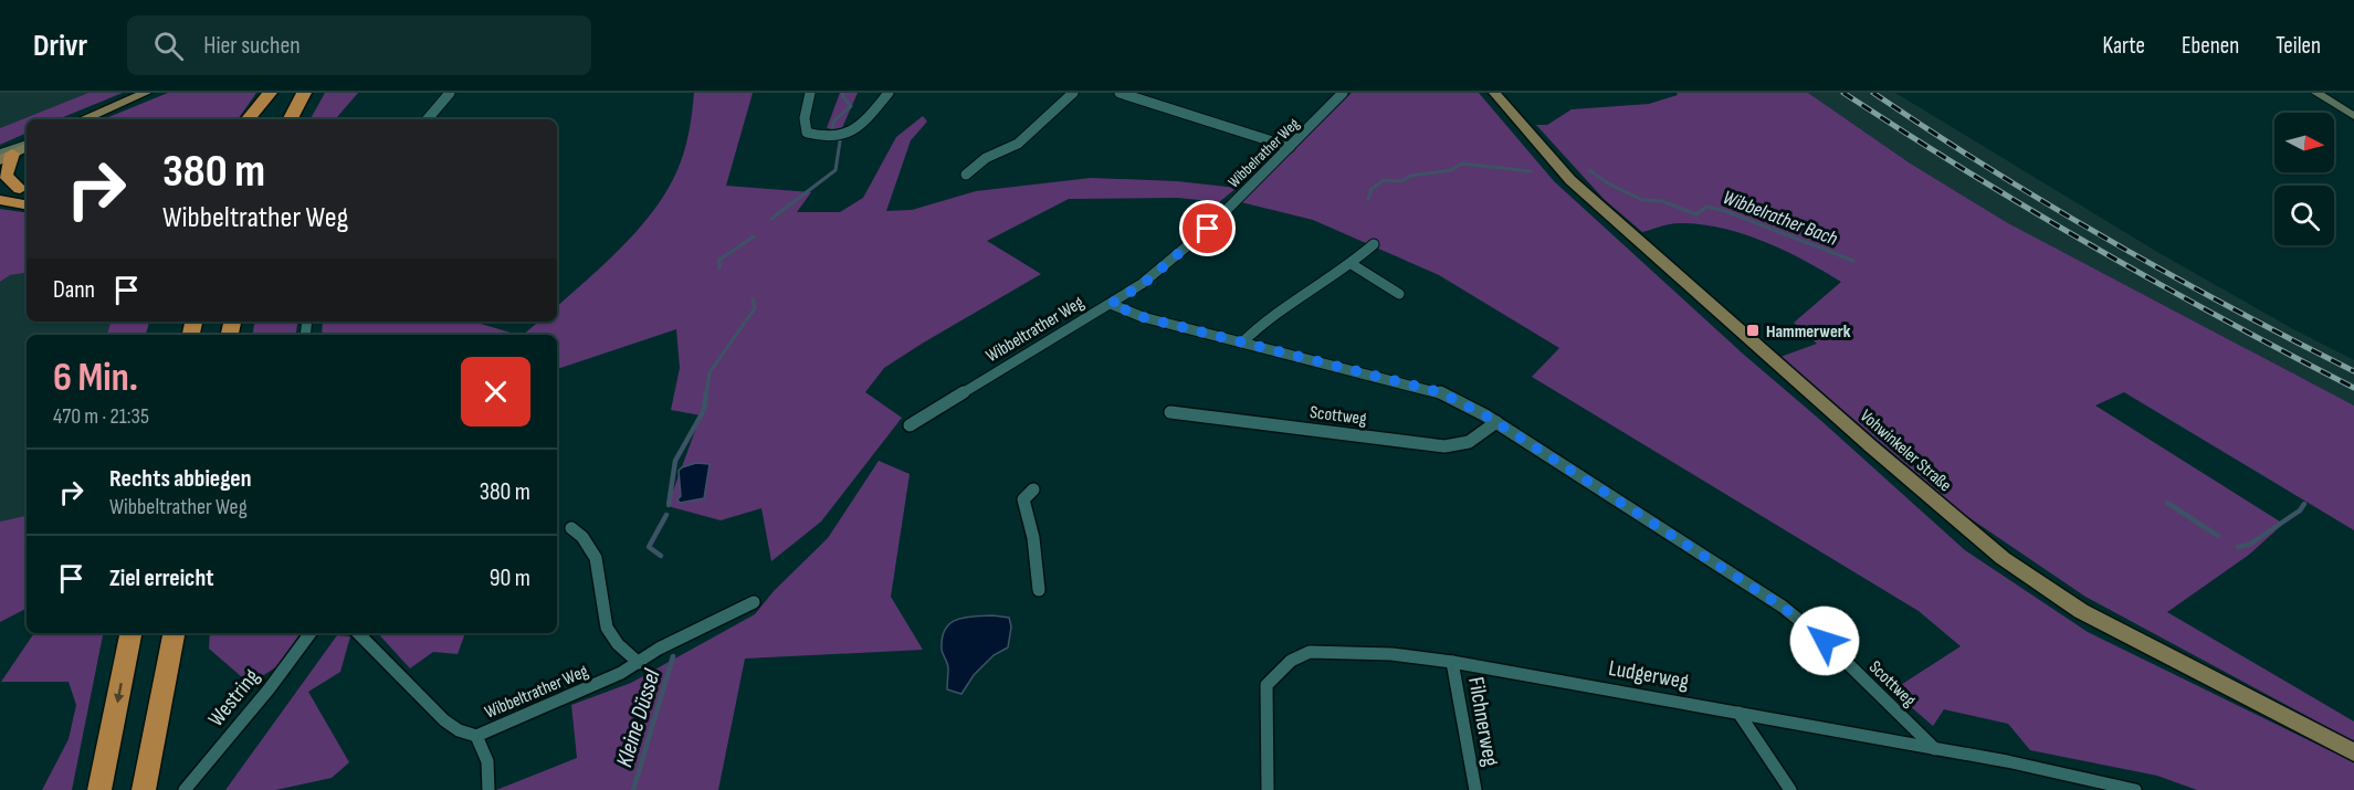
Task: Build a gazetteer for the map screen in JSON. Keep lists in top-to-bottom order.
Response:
{
  "streets": {
    "main road": ["Vohwinkeler Straße"],
    "street": [
      "Wibbelrather Weg",
      "Wibbeltrather Weg",
      "Scottweg",
      "Ludgerweg",
      "Westring",
      "Filchnerweg"
    ]
  },
  "crossings": [
    ["Wibbelrather Weg", "Wibbeltrather Weg"],
    ["Wibbeltrather Weg", "Scottweg"],
    ["Scottweg", "Ludgerweg"],
    ["Ludgerweg", "Filchnerweg"]
  ],
  "water": ["Wibbelrather Bach", "Kleine Düssel"],
  "places": {
    "transit": ["Hammerwerk"]
  },
  "north": "right",
  "page": {
    "header": "Drivr",
    "search": "Hier suchen",
    "nav": ["Karte", "Ebenen", "Teilen"],
    "turn": ["380 m", "Wibbeltrather Weg"],
    "then": "Dann",
    "heading": ["6 Min.", "470 m · 21:35"],
    "list": [
      {
        "name": "Rechts abbiegen",
        "note": "Wibbeltrather Weg",
        "value": "380 m"
      },
      {
        "name": "Ziel erreicht",
        "value": "90 m"
      }
    ]
  }
}
